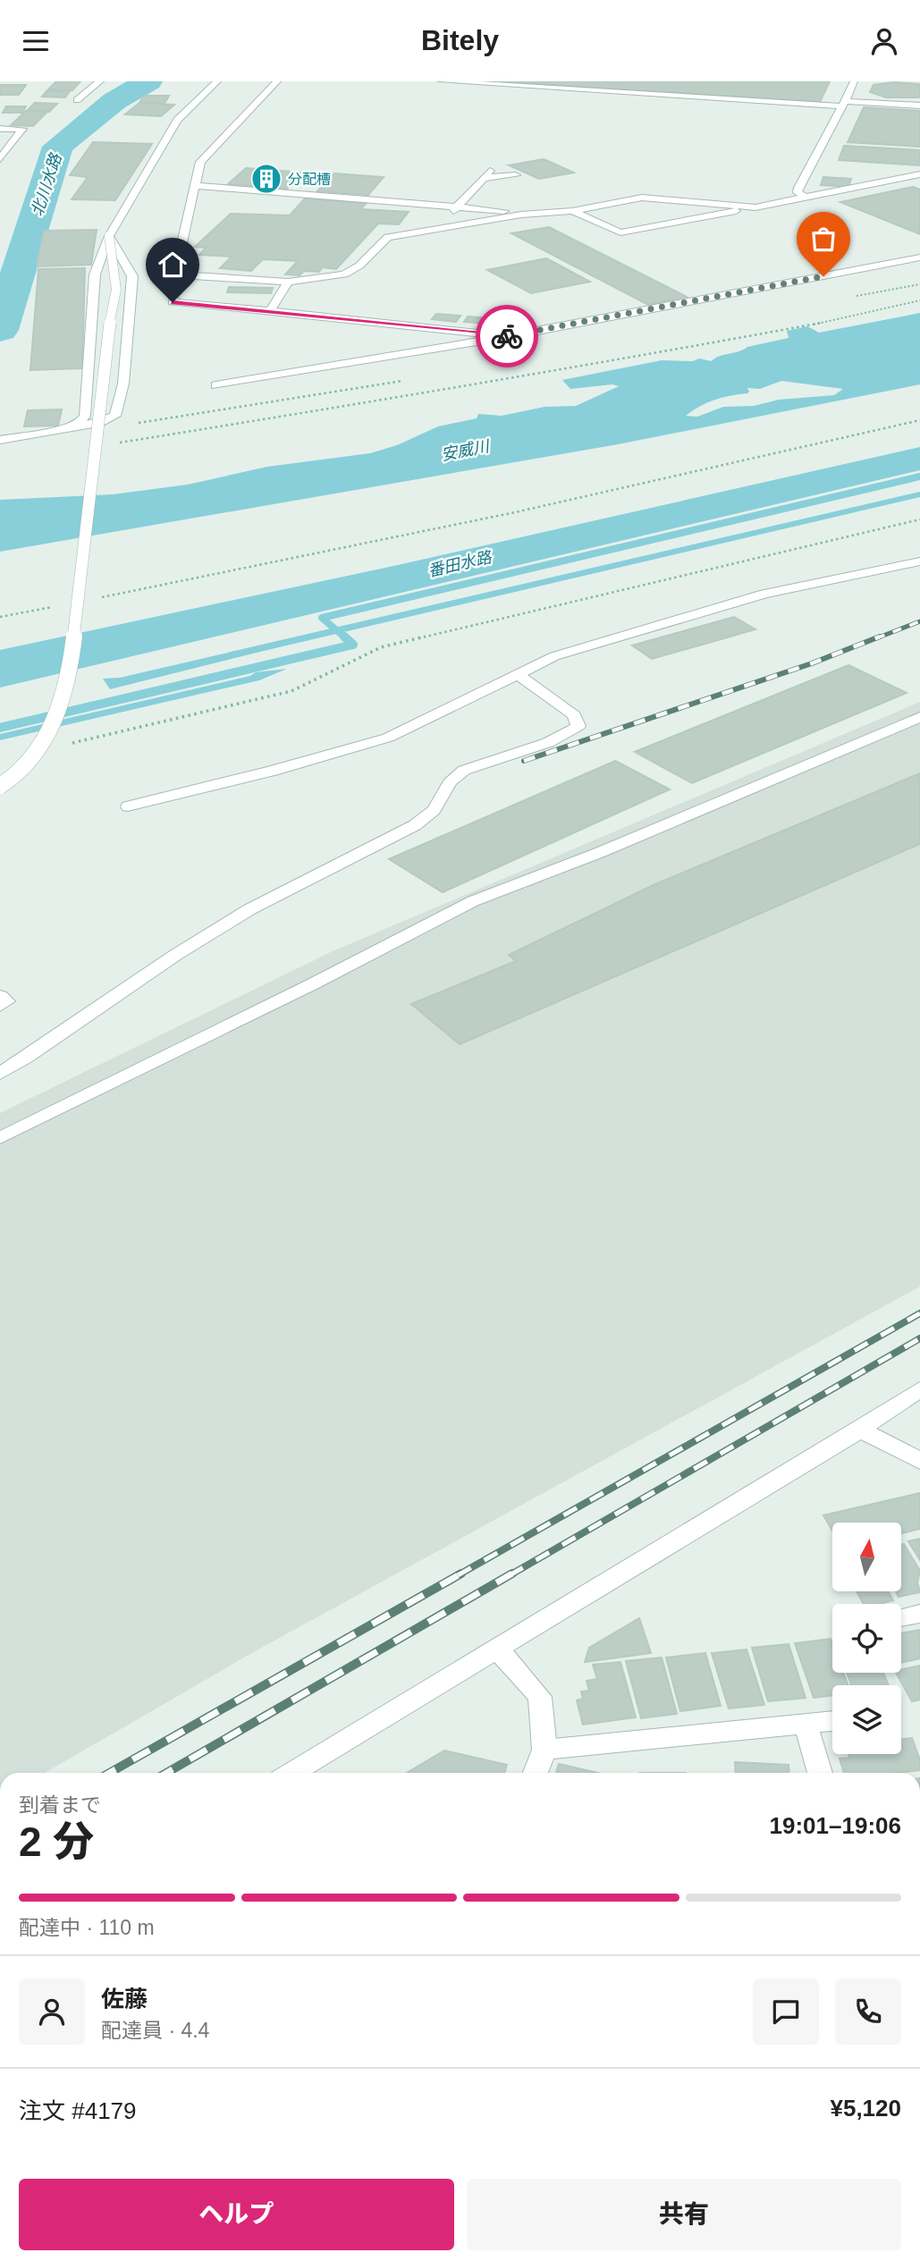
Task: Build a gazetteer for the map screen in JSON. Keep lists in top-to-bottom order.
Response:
{
  "water": ["北川水路", "安威川", "番田水路"],
  "places": {
    "building": ["分配槽"]
  },
  "north": "top",
  "page": {
    "header": "Bitely",
    "heading": ["2 分", "到着まで", "19:01–19:06"],
    "panel": [
      "佐藤",
      "配達員 · 4.4",
      "注文 #4179",
      "¥5,120"
    ],
    "bar": "配達中 · 110 m",
    "buttons": ["ヘルプ", "共有"]
  }
}
